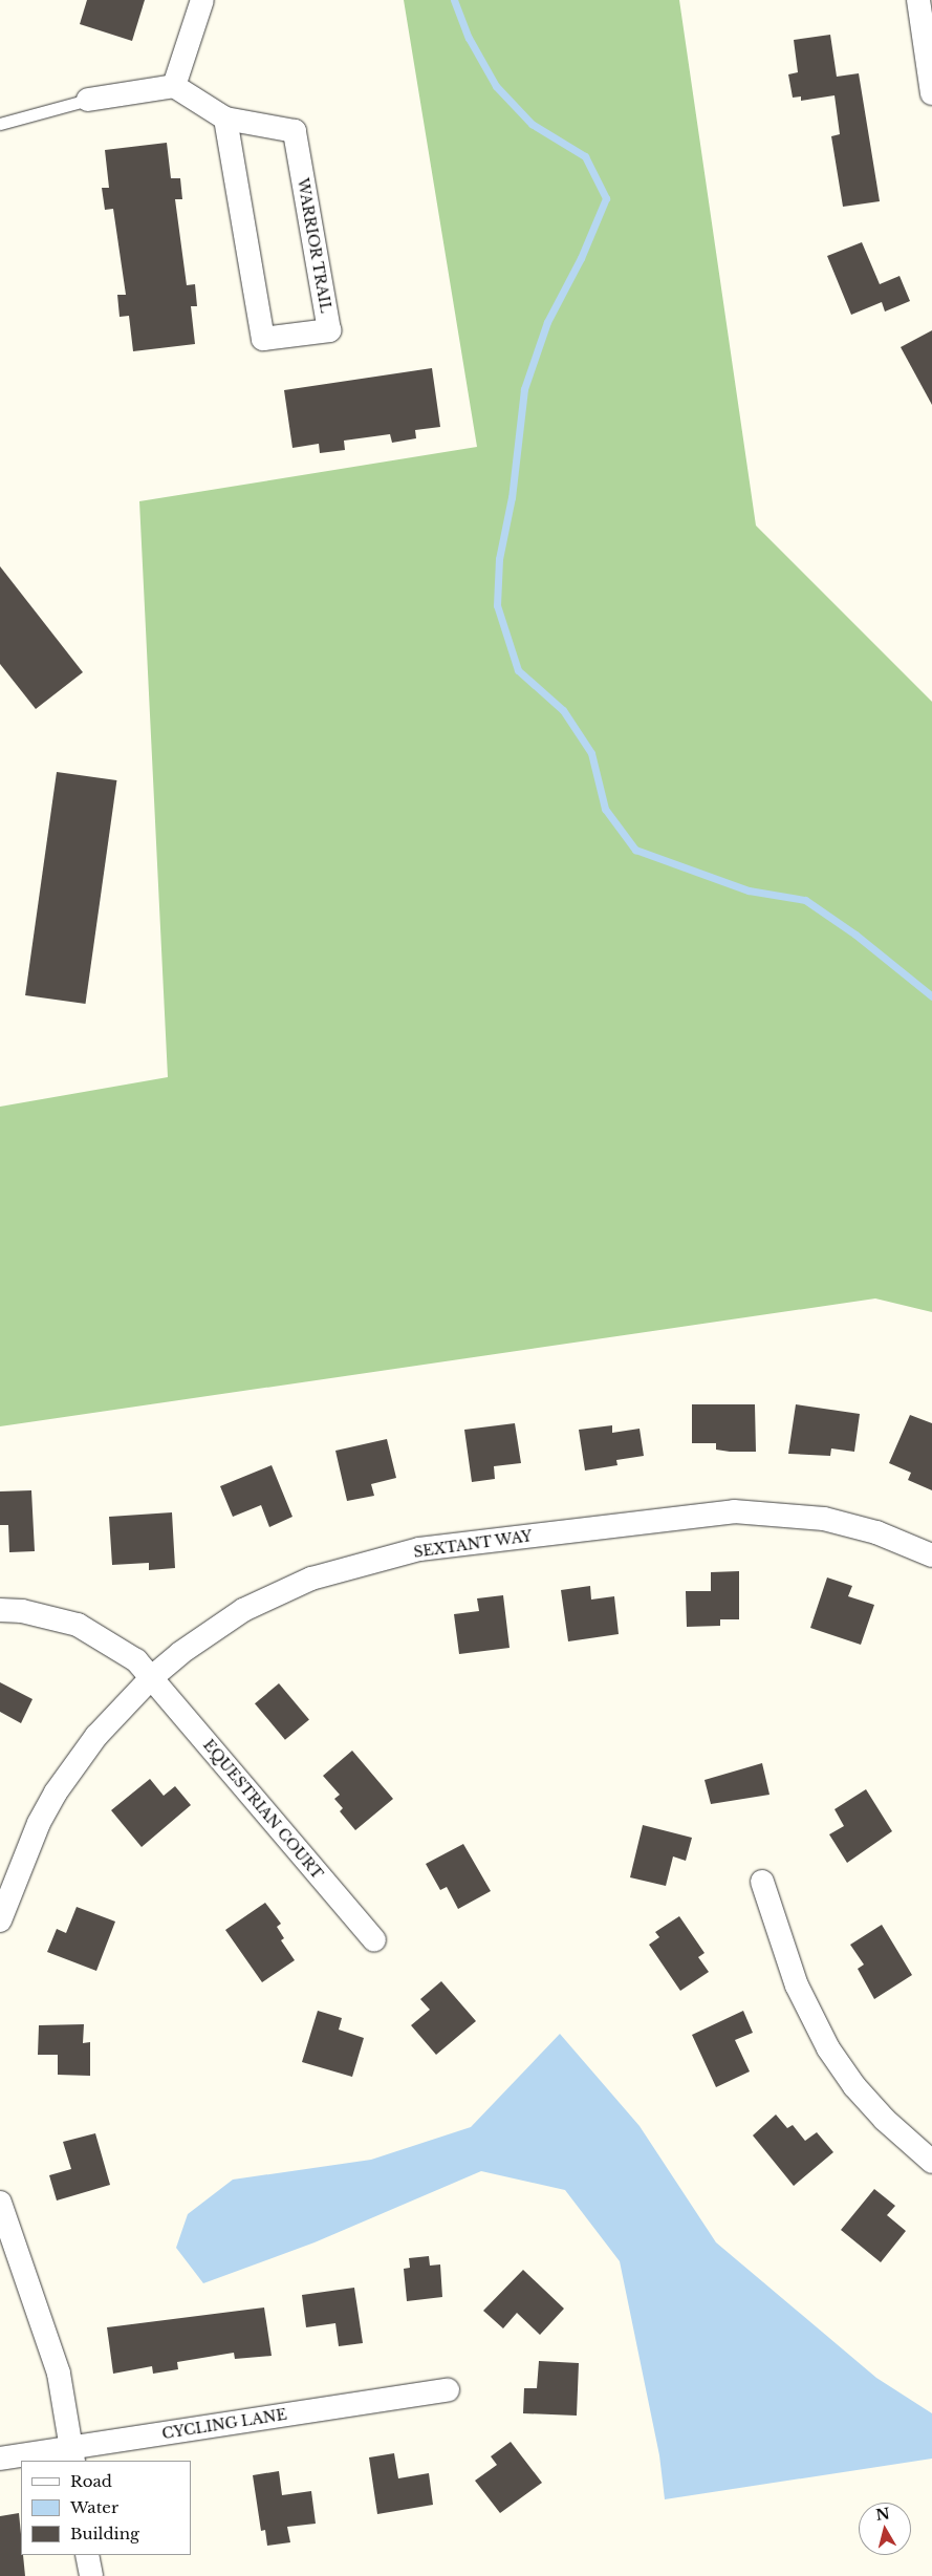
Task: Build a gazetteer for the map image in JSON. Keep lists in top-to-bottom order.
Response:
{
  "streets": {
    "street": [
      "WARRIOR TRAIL",
      "SEXTANT WAY",
      "EQUESTRIAN COURT",
      "CYCLING LANE"
    ]
  },
  "crossings": [
    ["SEXTANT WAY", "EQUESTRIAN COURT"]
  ],
  "legend": ["Road", "Water", "Building"],
  "north": "top"
}
